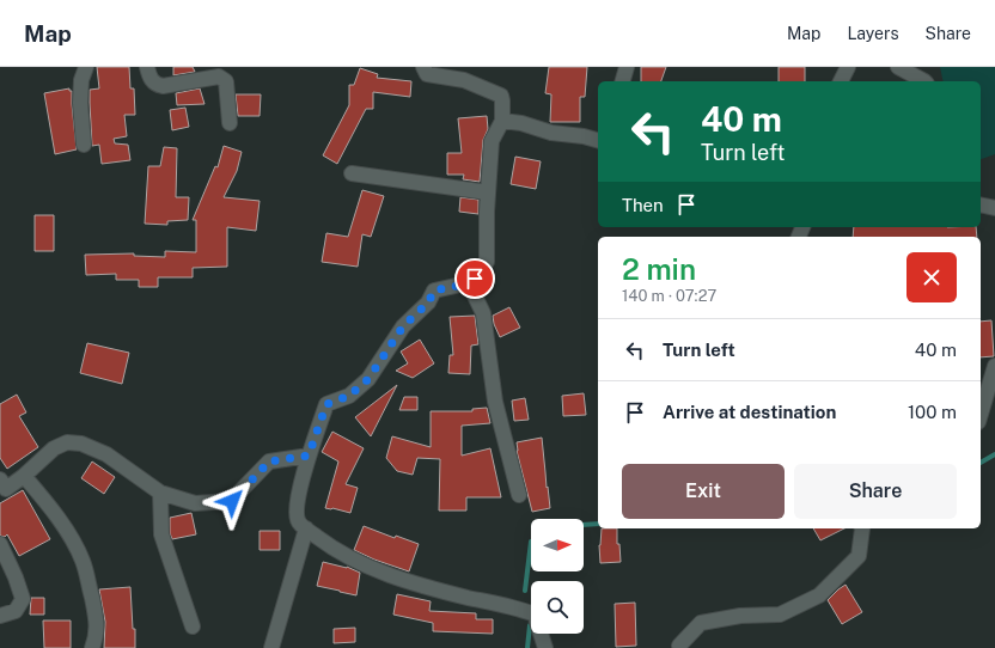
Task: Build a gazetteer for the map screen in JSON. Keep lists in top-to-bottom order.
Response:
{
  "north": "right",
  "page": {
    "header": "Map",
    "nav": ["Map", "Layers", "Share"],
    "turn": ["40 m", "Turn left"],
    "then": "Then",
    "heading": ["2 min", "140 m · 07:27"],
    "list": [
      {
        "name": "Turn left",
        "value": "40 m"
      },
      {
        "name": "Arrive at destination",
        "value": "100 m"
      }
    ],
    "buttons": ["Exit", "Share"]
  }
}
